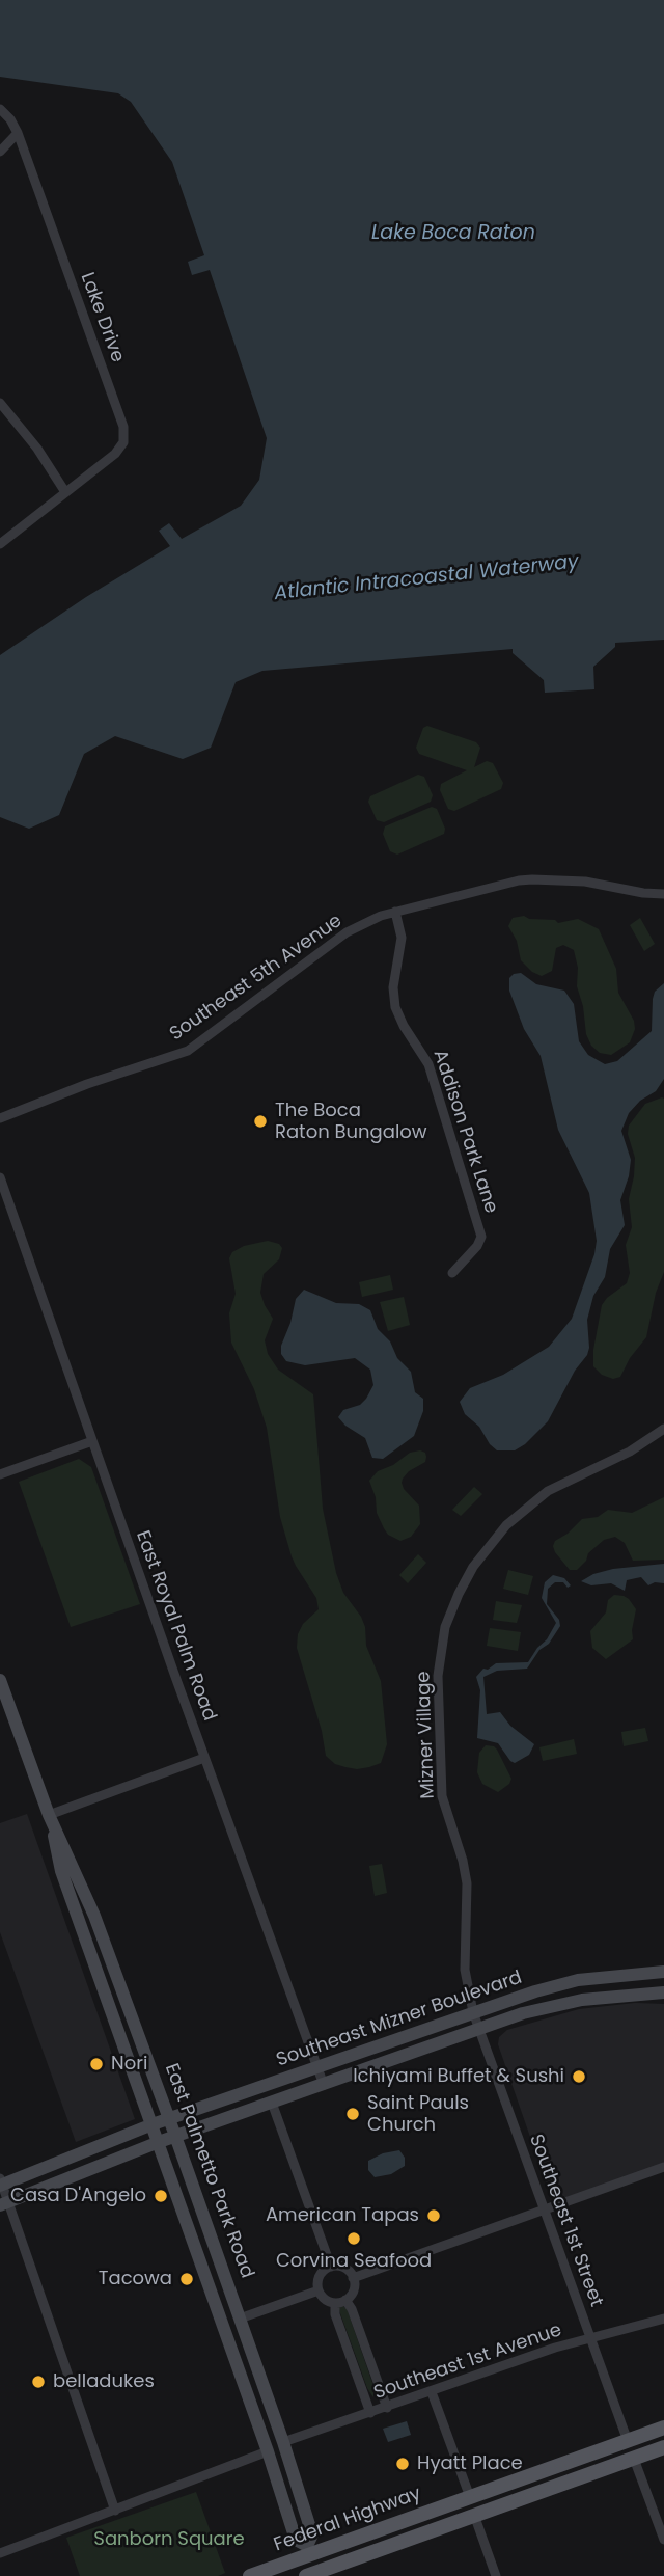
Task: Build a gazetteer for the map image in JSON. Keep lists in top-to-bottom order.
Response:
{
  "streets": {
    "main road": ["Southeast Mizner Boulevard", "East Palmetto Park Road", "Federal Highway"],
    "street": [
      "Lake Drive",
      "Southeast 5th Avenue",
      "Addison Park Lane",
      "East Royal Palm Road",
      "Mizner Village",
      "Southeast 1st Street",
      "Southeast 1st Avenue"
    ]
  },
  "crossings": [
    ["Southeast 5th Avenue", "Addison Park Lane"],
    ["East Royal Palm Road", "Southeast Mizner Boulevard"],
    ["Mizner Village", "Southeast Mizner Boulevard"],
    ["Mizner Village", "Southeast 1st Street"],
    ["Southeast Mizner Boulevard", "East Palmetto Park Road"],
    ["Southeast Mizner Boulevard", "Southeast 1st Street"],
    ["East Palmetto Park Road", "Southeast 1st Avenue"],
    ["East Palmetto Park Road", "Federal Highway"],
    ["Southeast 1st Street", "Southeast 1st Avenue"],
    ["Southeast 1st Street", "Federal Highway"]
  ],
  "water": ["Lake Boca Raton", "Atlantic Intracoastal Waterway"],
  "parks": ["Sanborn Square"],
  "places": [
    "The Boca Raton Bungalow",
    "Nori",
    "Ichiyami Buffet & Sushi",
    "Saint Pauls Church",
    "Casa D'Angelo",
    "American Tapas",
    "Corvina Seafood",
    "Tacowa",
    "belladukes",
    "Hyatt Place"
  ]
}
